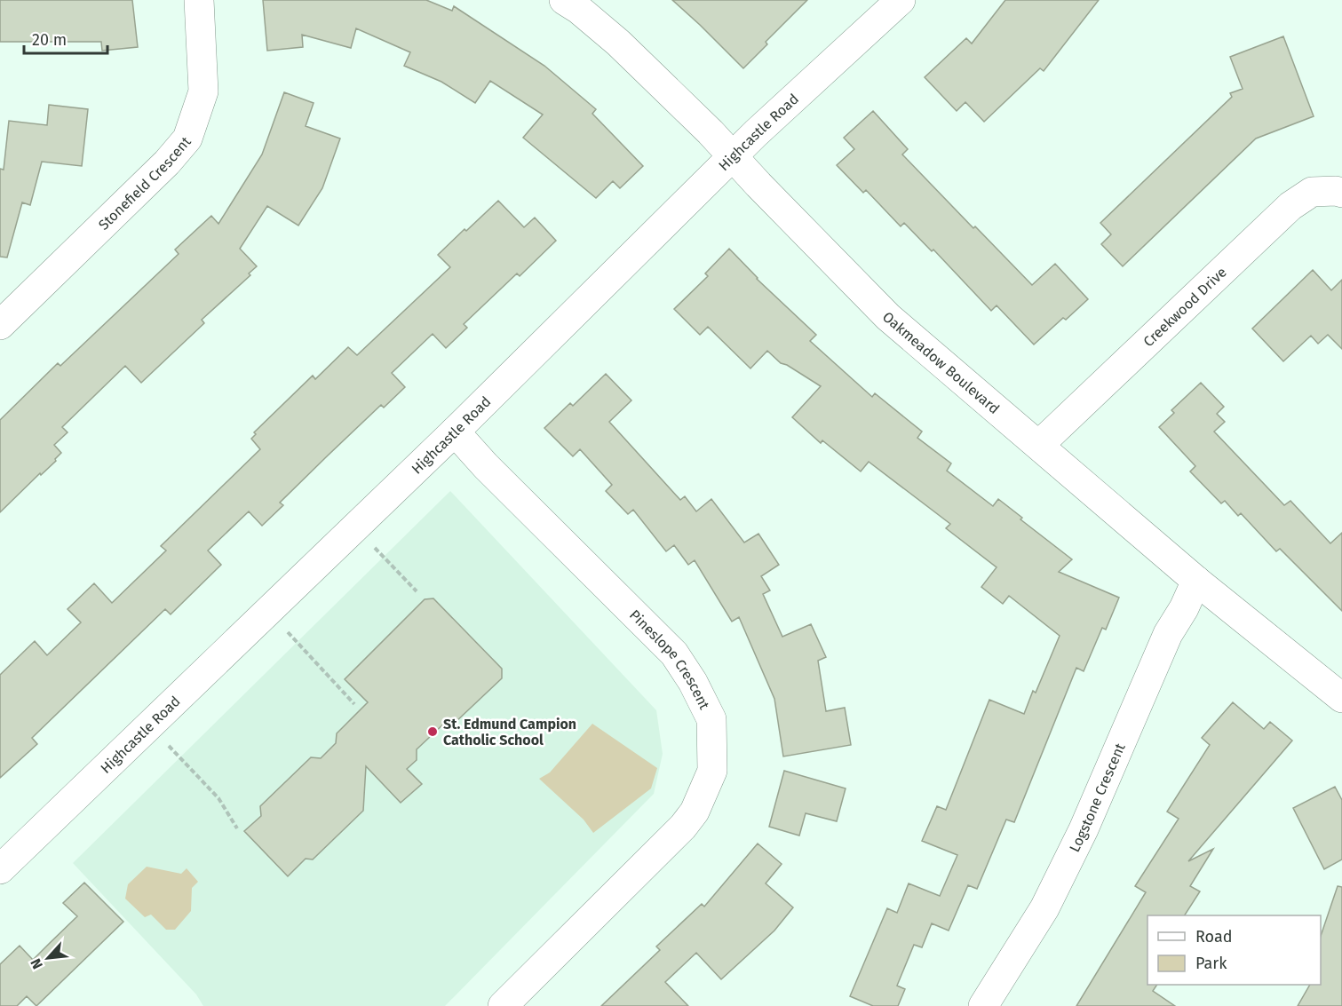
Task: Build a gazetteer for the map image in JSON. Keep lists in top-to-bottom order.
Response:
{
  "streets": {
    "street": [
      "Highcastle Road",
      "Stonefield Crescent",
      "Creekwood Drive",
      "Oakmeadow Boulevard",
      "Pineslope Crescent",
      "Logstone Crescent"
    ]
  },
  "crossings": [
    ["Highcastle Road", "Oakmeadow Boulevard"],
    ["Highcastle Road", "Pineslope Crescent"],
    ["Creekwood Drive", "Oakmeadow Boulevard"],
    ["Oakmeadow Boulevard", "Logstone Crescent"]
  ],
  "places": ["St. Edmund Campion Catholic School"],
  "legend": ["Road", "Park"],
  "scale_bar": "20 m",
  "north": "bottom left"
}
